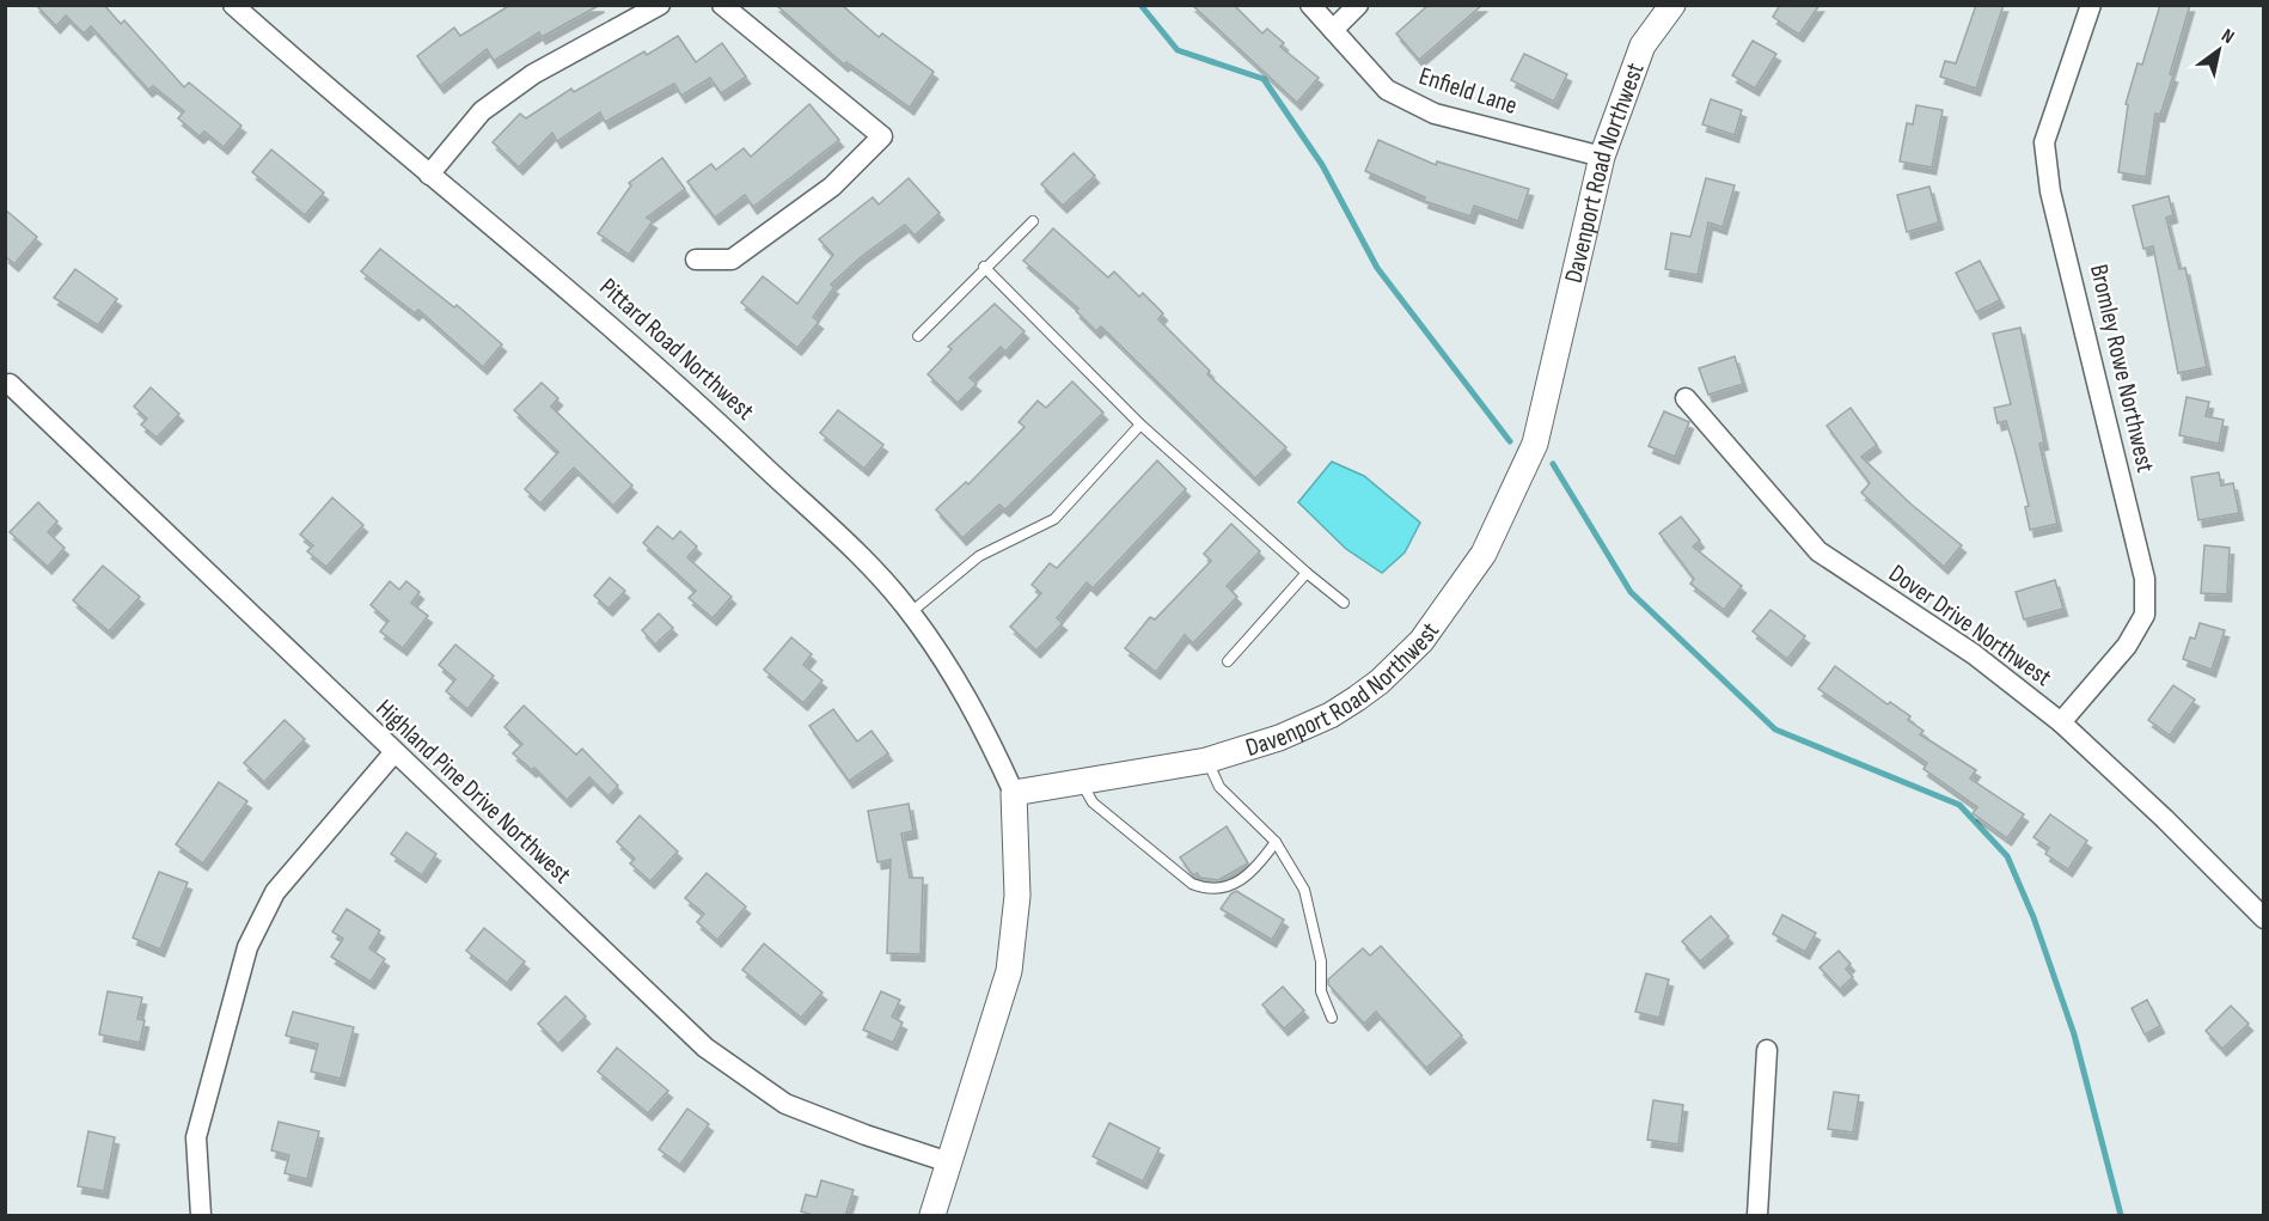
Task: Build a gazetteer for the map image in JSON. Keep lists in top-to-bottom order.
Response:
{
  "streets": {
    "street": [
      "Enfield Lane",
      "Davenport Road Northwest",
      "Pittard Road Northwest",
      "Bromley Rowe Northwest",
      "Dover Drive Northwest",
      "Highland Pine Drive Northwest"
    ]
  },
  "crossings": [
    ["Enfield Lane", "Davenport Road Northwest"],
    ["Davenport Road Northwest", "Pittard Road Northwest"],
    ["Bromley Rowe Northwest", "Dover Drive Northwest"]
  ],
  "north": "top right"
}
